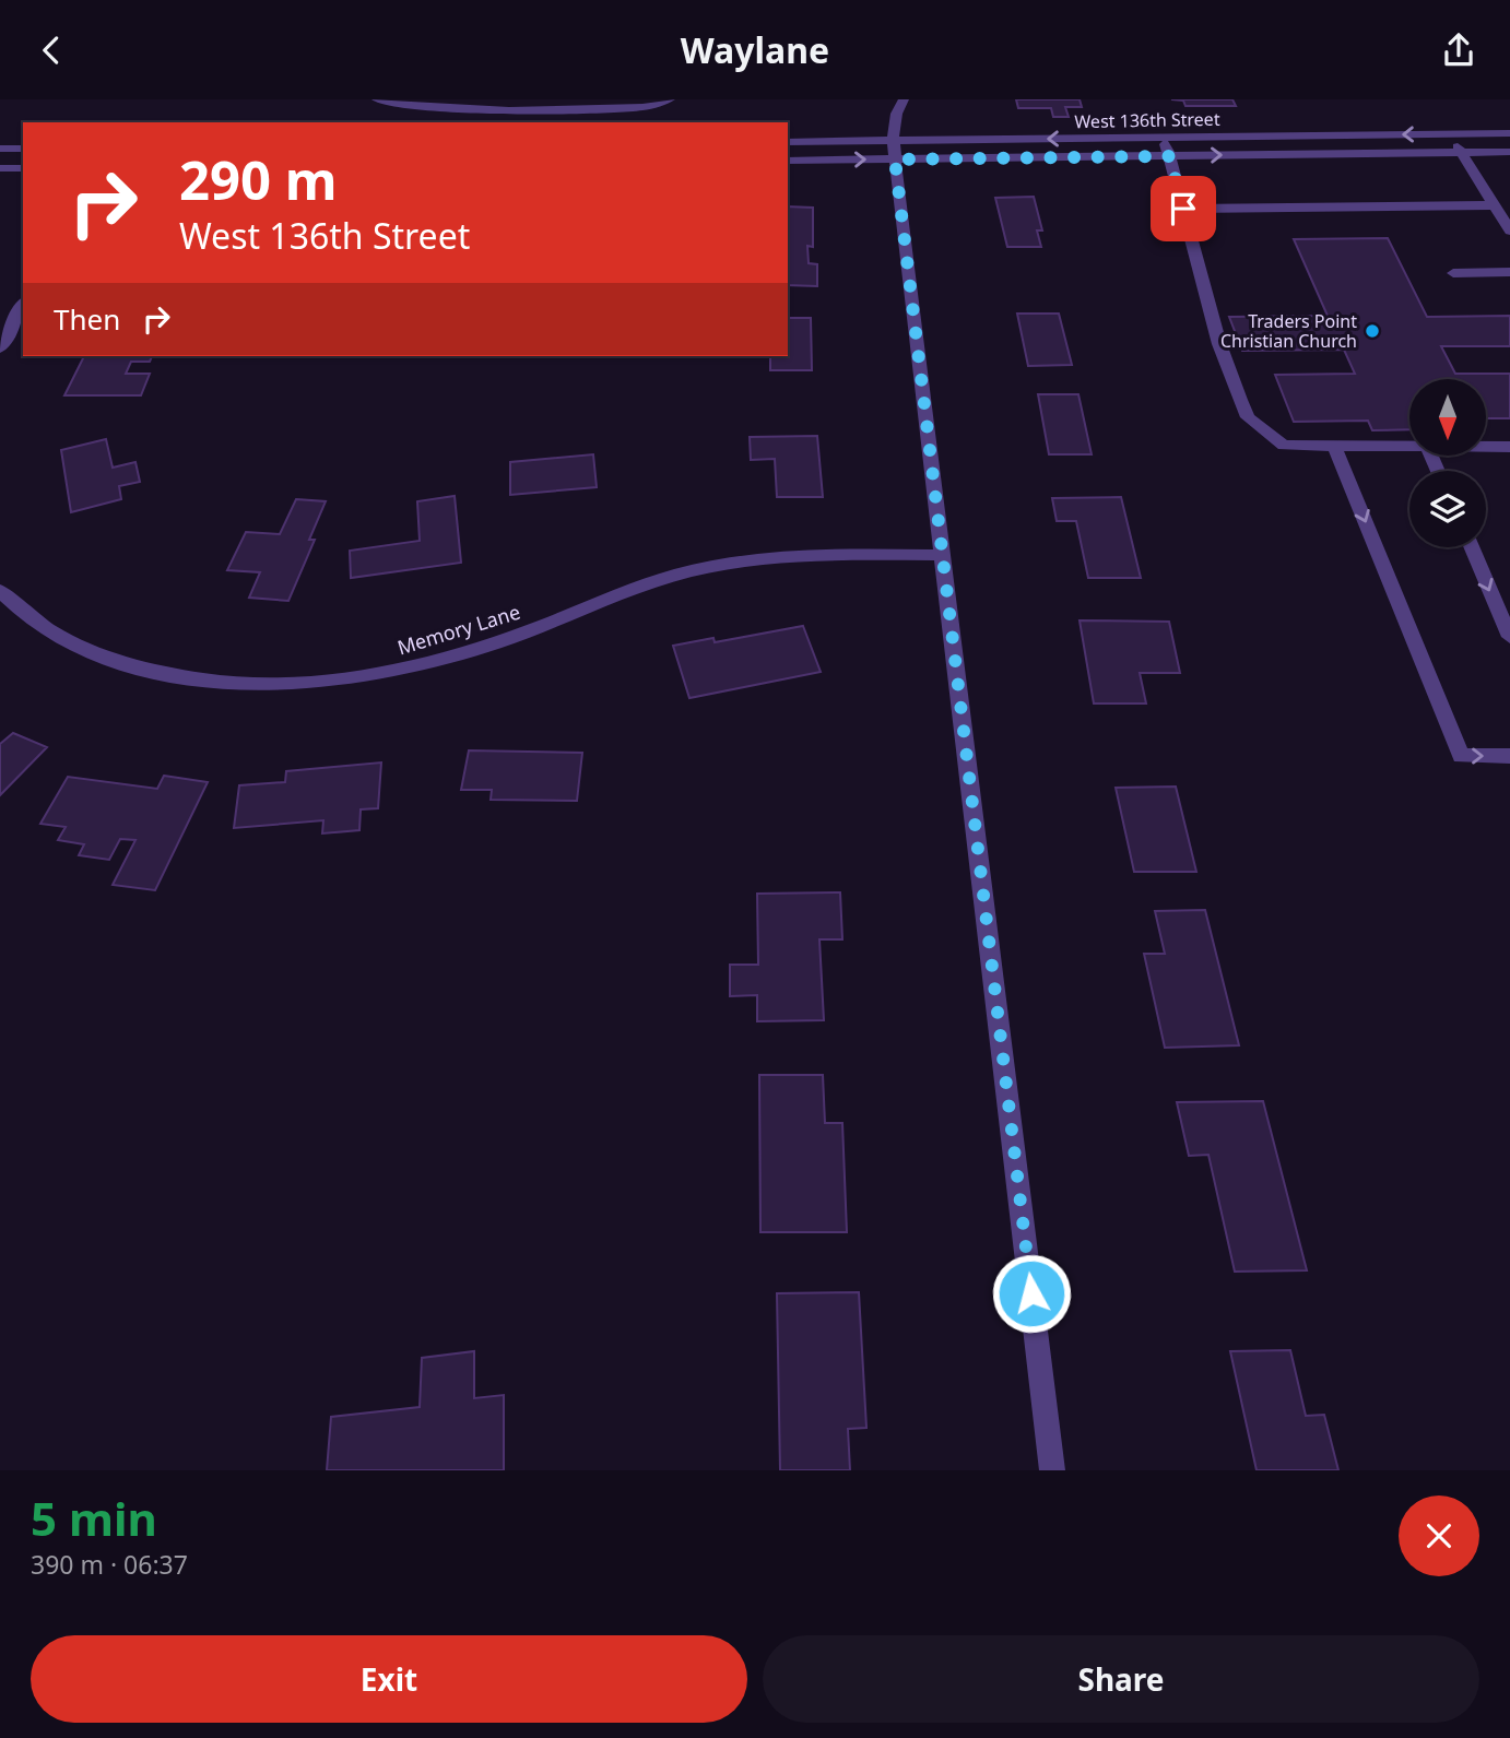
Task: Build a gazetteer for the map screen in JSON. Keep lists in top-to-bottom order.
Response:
{
  "streets": {
    "street": ["West 136th Street", "Memory Lane"]
  },
  "places": ["Traders Point Christian Church"],
  "north": "bottom",
  "page": {
    "header": "Waylane",
    "turn": ["290 m", "West 136th Street"],
    "then": "Then",
    "heading": ["5 min", "390 m · 06:37"],
    "buttons": ["Exit", "Share"]
  }
}
